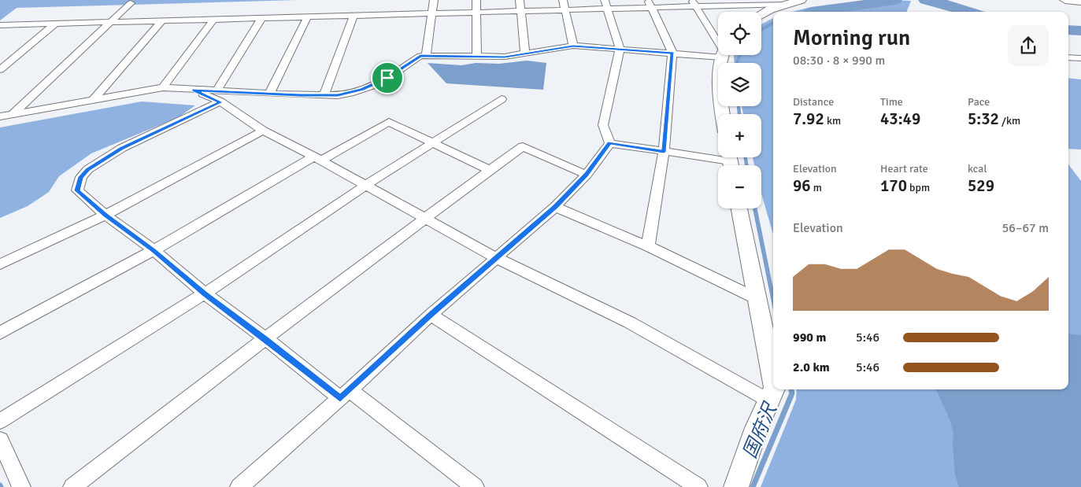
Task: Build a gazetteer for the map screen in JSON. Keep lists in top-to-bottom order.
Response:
{
  "water": ["国府沢"],
  "page": {
    "map_buttons": ["+", "−"],
    "heading": ["Morning run", "08:30 · 8 × 990 m"],
    "stats": [
      ["Distance", "7.92 km"],
      ["Time", "43:49"],
      ["Pace", "5:32 /km"],
      ["Elevation", "96 m"],
      ["Heart rate", "170 bpm"],
      ["kcal", "529"]
    ],
    "chart": ["Elevation", "56–67 m"],
    "list": [
      {
        "name": "990 m",
        "note": "5:46"
      },
      {
        "name": "2.0 km",
        "note": "5:46"
      }
    ]
  }
}
